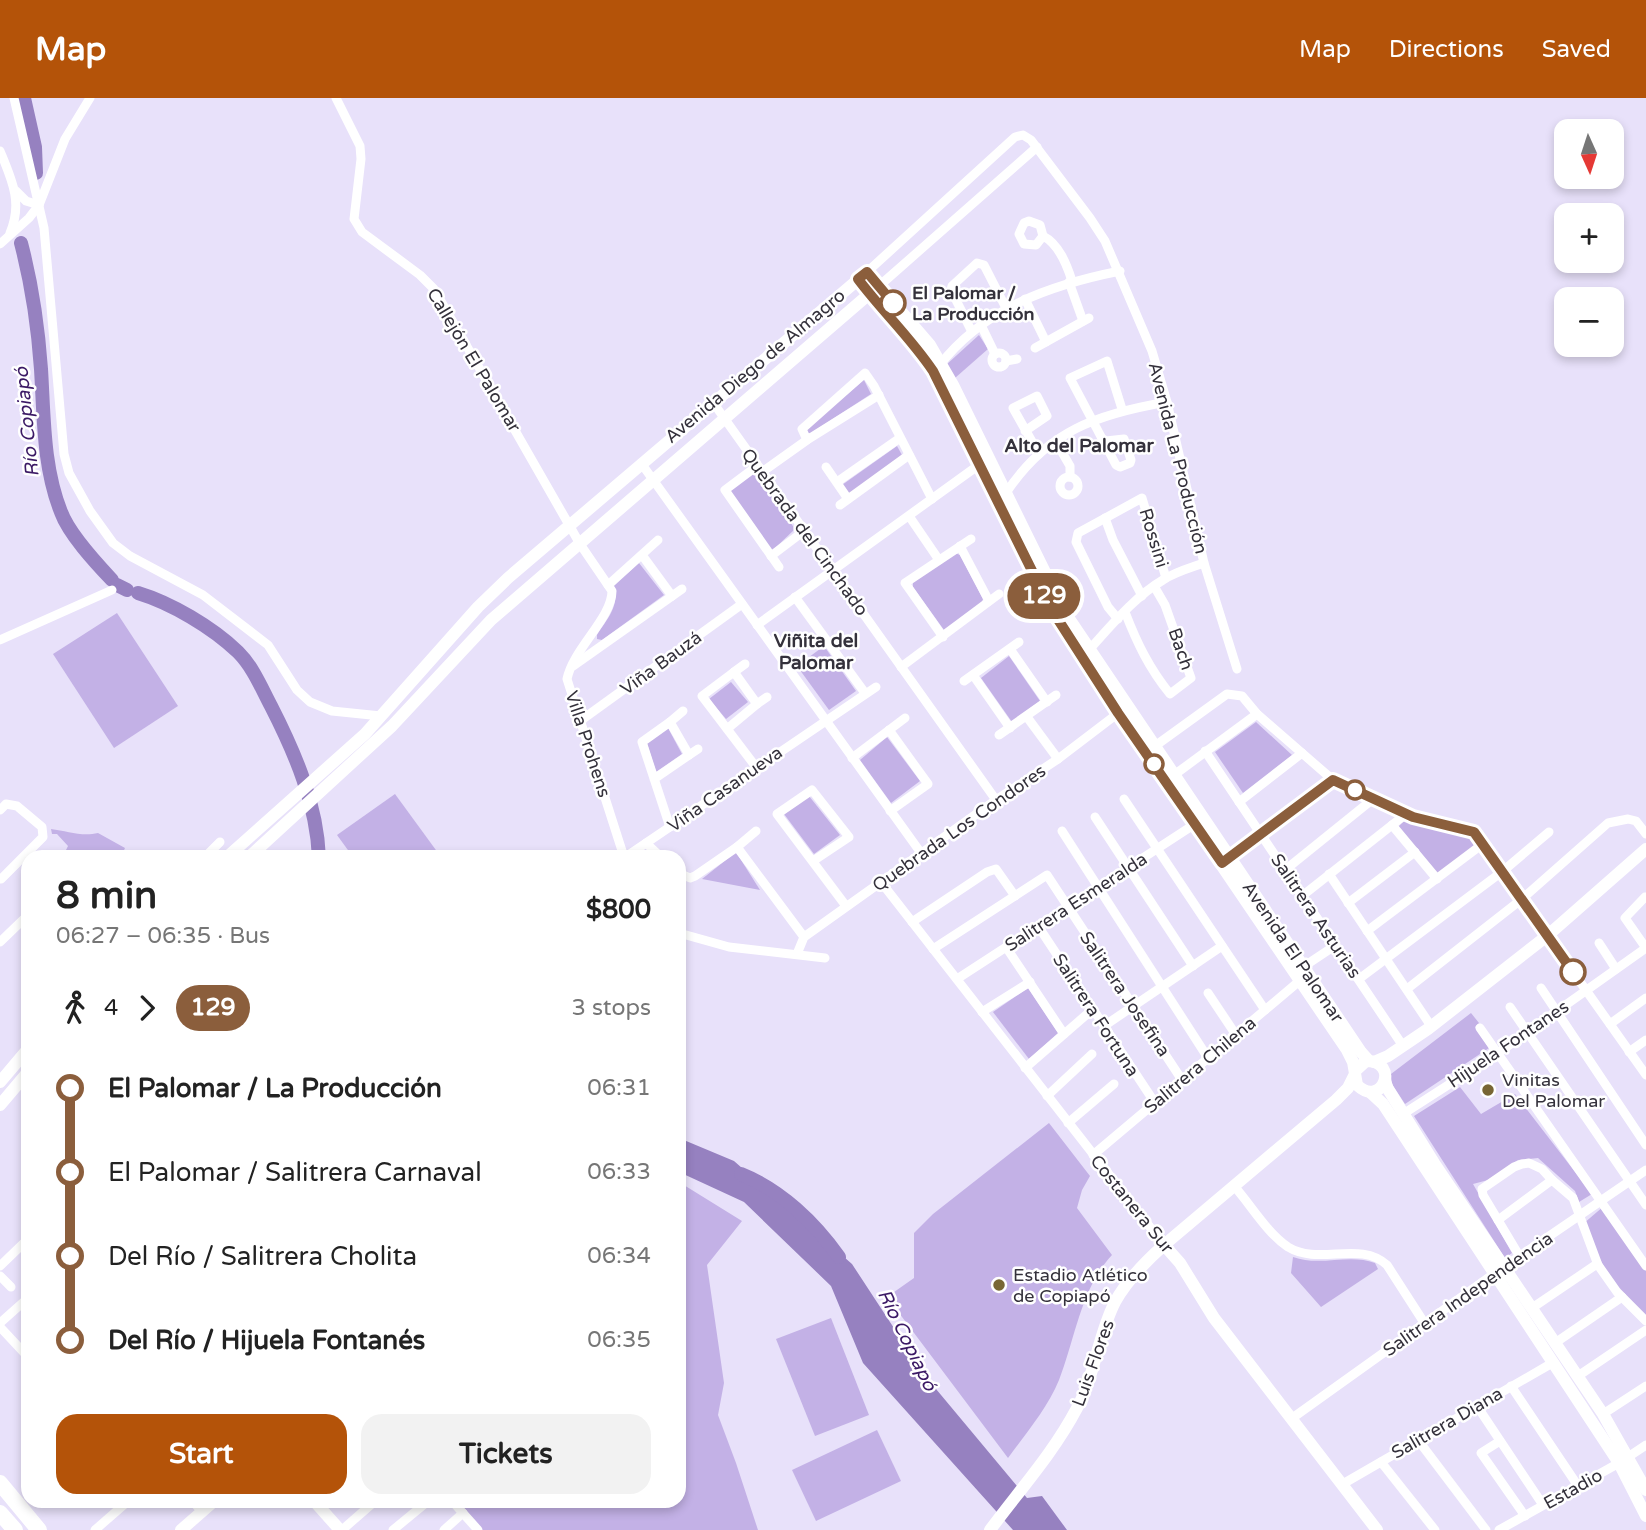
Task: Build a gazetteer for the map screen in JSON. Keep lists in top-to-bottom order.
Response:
{
  "streets": {
    "street": [
      "Callejón El Palomar",
      "Avenida Diego de Almagro",
      "Avenida La Producción",
      "Quebrada del Cinchado",
      "Rossini",
      "Bach",
      "Viña Bauzá",
      "Villa Prohens",
      "Viña Casanueva",
      "Quebrada Los Condores",
      "Salitrera Esmeralda",
      "Salitrera Asturias",
      "Avenida El Palomar",
      "Salitrera Josefina",
      "Salitrera Fortuna",
      "Hijuela Fontanes",
      "Salitrera Chilena",
      "Costanera Sur",
      "Salitrera Independencia",
      "Luis Flores",
      "Salitrera Diana",
      "Estadio"
    ]
  },
  "crossings": [
    ["Callejón El Palomar", "Avenida Diego de Almagro"],
    ["Avenida Diego de Almagro", "Avenida La Producción"],
    ["Avenida Diego de Almagro", "Quebrada del Cinchado"],
    ["Avenida Diego de Almagro", "Avenida El Palomar"],
    ["Quebrada del Cinchado", "Quebrada Los Condores"],
    ["Viña Bauzá", "Villa Prohens"],
    ["Quebrada Los Condores", "Avenida El Palomar"],
    ["Quebrada Los Condores", "Costanera Sur"],
    ["Salitrera Esmeralda", "Avenida El Palomar"],
    ["Salitrera Esmeralda", "Salitrera Josefina"],
    ["Salitrera Esmeralda", "Salitrera Fortuna"],
    ["Salitrera Esmeralda", "Costanera Sur"],
    ["Salitrera Asturias", "Salitrera Chilena"],
    ["Avenida El Palomar", "Salitrera Chilena"],
    ["Avenida El Palomar", "Luis Flores"],
    ["Salitrera Josefina", "Salitrera Chilena"],
    ["Salitrera Fortuna", "Salitrera Chilena"],
    ["Salitrera Chilena", "Costanera Sur"],
    ["Costanera Sur", "Salitrera Independencia"],
    ["Costanera Sur", "Luis Flores"],
    ["Costanera Sur", "Salitrera Diana"]
  ],
  "districts": ["Alto del Palomar", "Viñita del Palomar"],
  "water": ["Río Copiapó"],
  "places": ["El Palomar / La Producción", "Vinitas Del Palomar", "Estadio Atlético de Copiapó"],
  "lines": ["bus line 129"],
  "north": "bottom",
  "page": {
    "header": "Map",
    "nav": ["Map", "Directions", "Saved"],
    "on_map": "129",
    "map_buttons": ["+", "−"],
    "heading": ["8 min", "06:27 – 06:35 · Bus", "$800"],
    "legs": ["4", "129", "3 stops"],
    "list": [
      {
        "name": "El Palomar / La Producción",
        "value": "06:31"
      },
      {
        "name": "El Palomar / Salitrera Carnaval",
        "value": "06:33"
      },
      {
        "name": "Del Río / Salitrera Cholita",
        "value": "06:34"
      },
      {
        "name": "Del Río / Hijuela Fontanés",
        "value": "06:35"
      }
    ],
    "buttons": ["Start", "Tickets"]
  }
}
